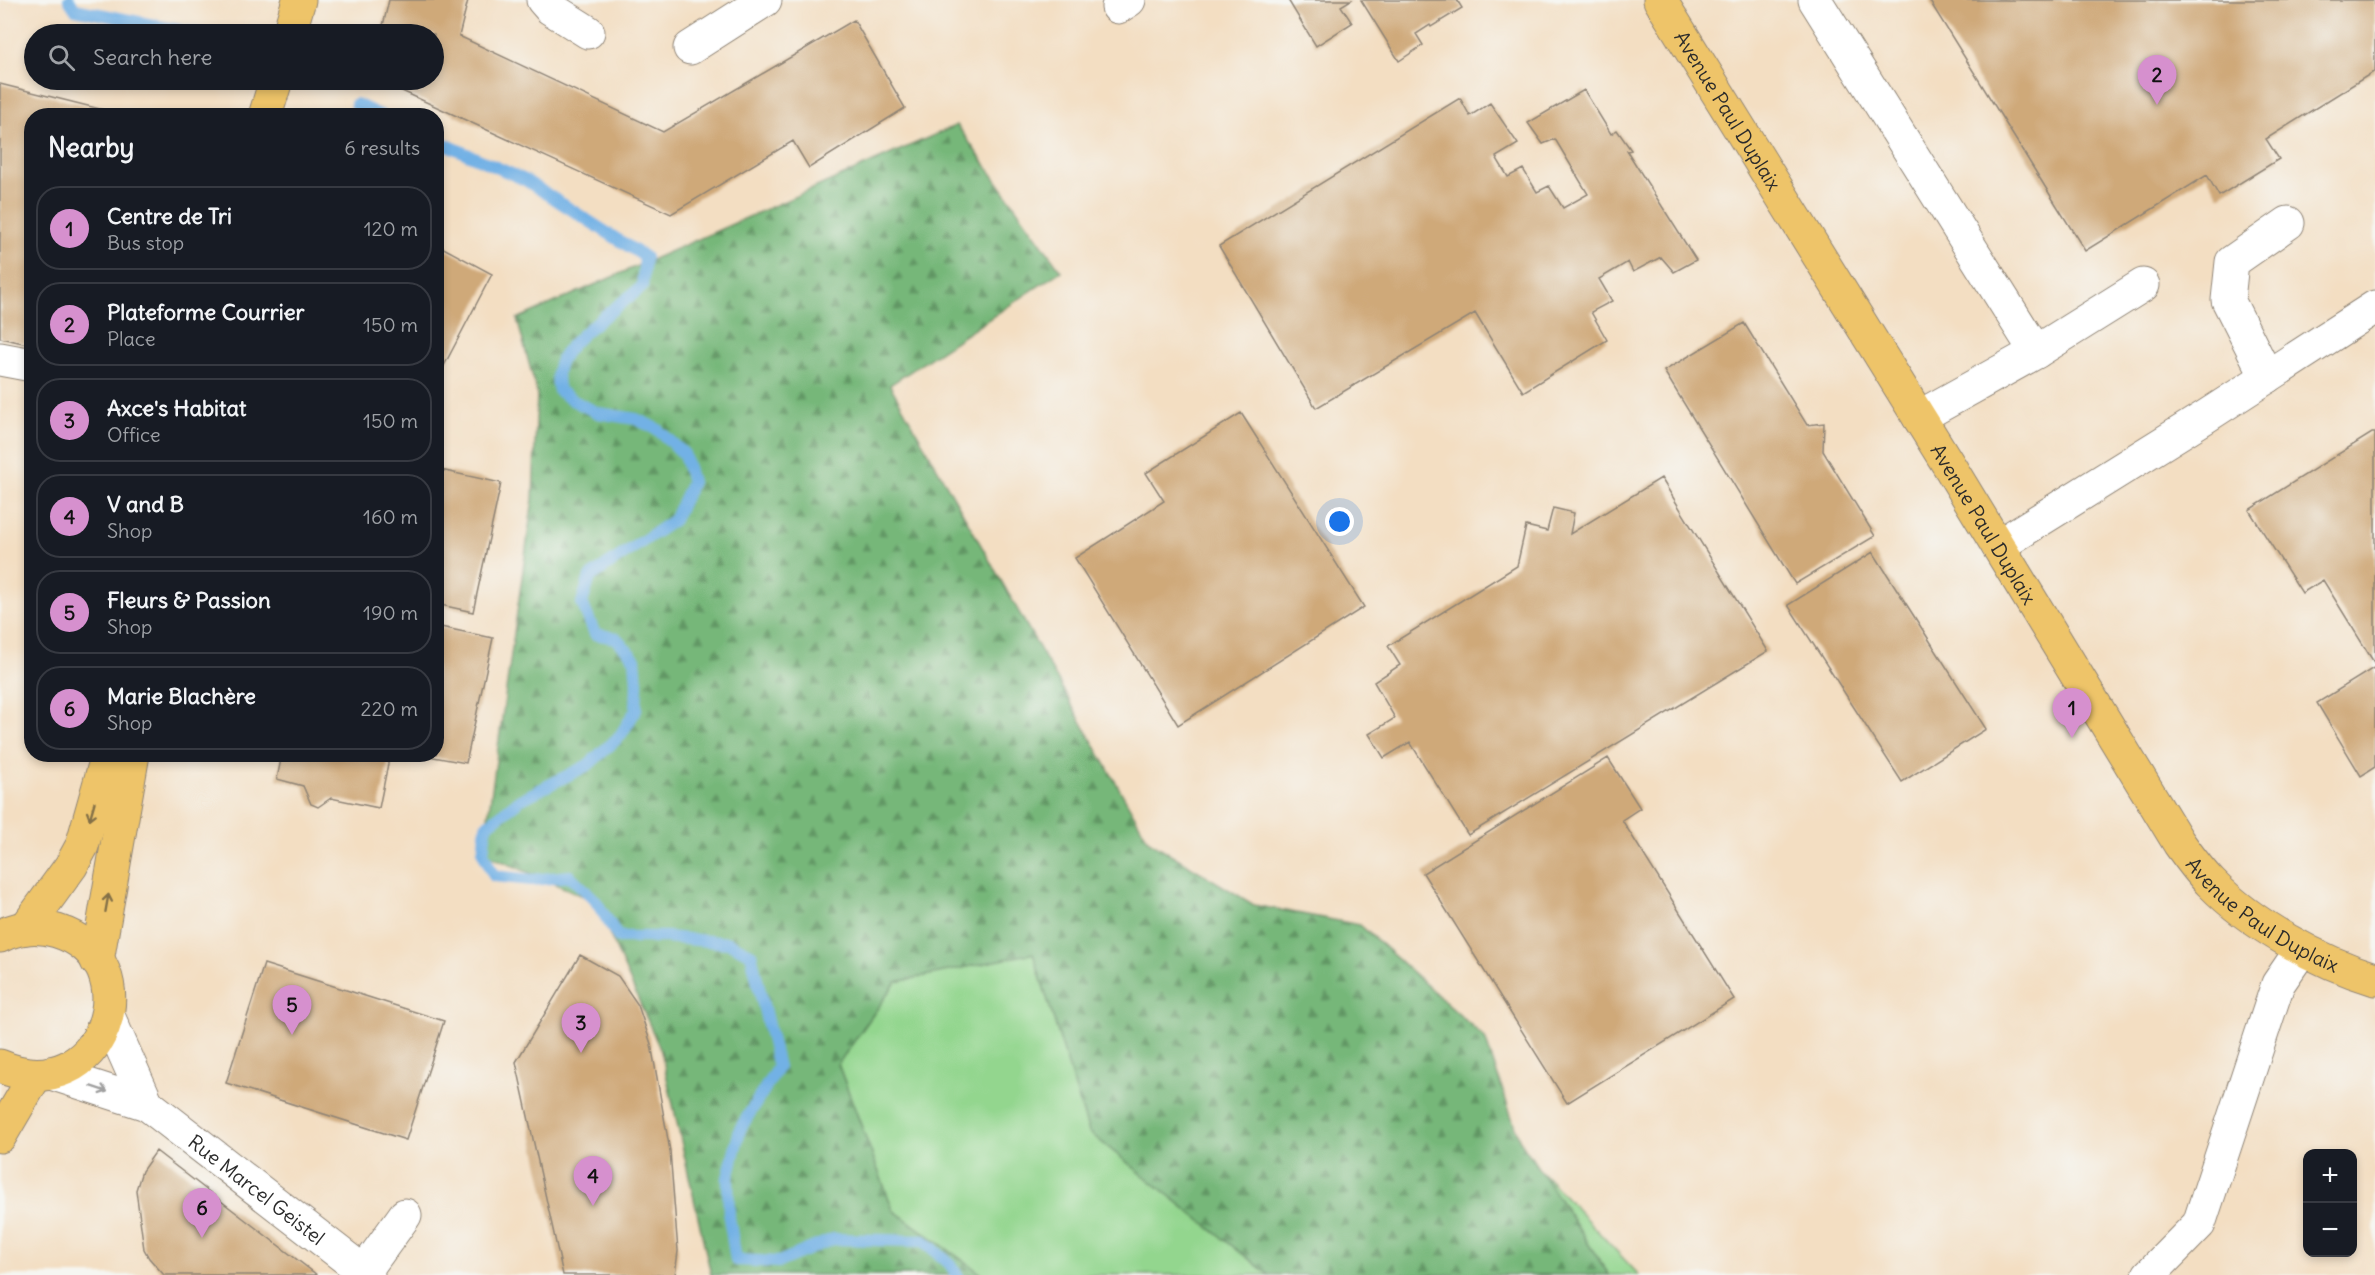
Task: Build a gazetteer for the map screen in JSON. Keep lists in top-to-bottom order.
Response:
{
  "streets": {
    "main road": ["Avenue Paul Duplaix"],
    "street": ["Rue Marcel Geistel"]
  },
  "page": {
    "search": "Search here",
    "pins": [
      "2",
      "1",
      "5",
      "3",
      "4",
      "6"
    ],
    "heading": ["Nearby", "6 results"],
    "list": [
      {
        "mark": "1",
        "name": "Centre de Tri",
        "note": "Bus stop",
        "value": "120 m"
      },
      {
        "mark": "2",
        "name": "Plateforme Courrier",
        "note": "Place",
        "value": "150 m"
      },
      {
        "mark": "3",
        "name": "Axce's Habitat",
        "note": "Office",
        "value": "150 m"
      },
      {
        "mark": "4",
        "name": "V and B",
        "note": "Shop",
        "value": "160 m"
      },
      {
        "mark": "5",
        "name": "Fleurs & Passion",
        "note": "Shop",
        "value": "190 m"
      },
      {
        "mark": "6",
        "name": "Marie Blachère",
        "note": "Shop",
        "value": "220 m"
      }
    ],
    "map_buttons": ["+", "−"]
  }
}
